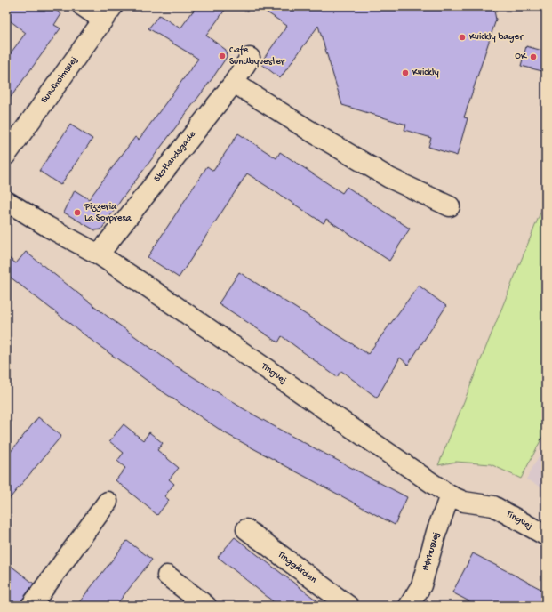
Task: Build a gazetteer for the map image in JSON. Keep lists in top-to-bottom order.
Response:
{
  "streets": {
    "street": [
      "Sundholmsvej",
      "Skotlandsgade",
      "Tingvej",
      "Hørhusvej",
      "Tinggården"
    ]
  },
  "crossings": [
    ["Skotlandsgade", "Tingvej"],
    ["Tingvej", "Hørhusvej"]
  ],
  "places": [
    "Kvickly bager",
    "Cafe Sundbyvester",
    "OK",
    "Kvickly",
    "Pizzeria La Sorpresa"
  ]
}
